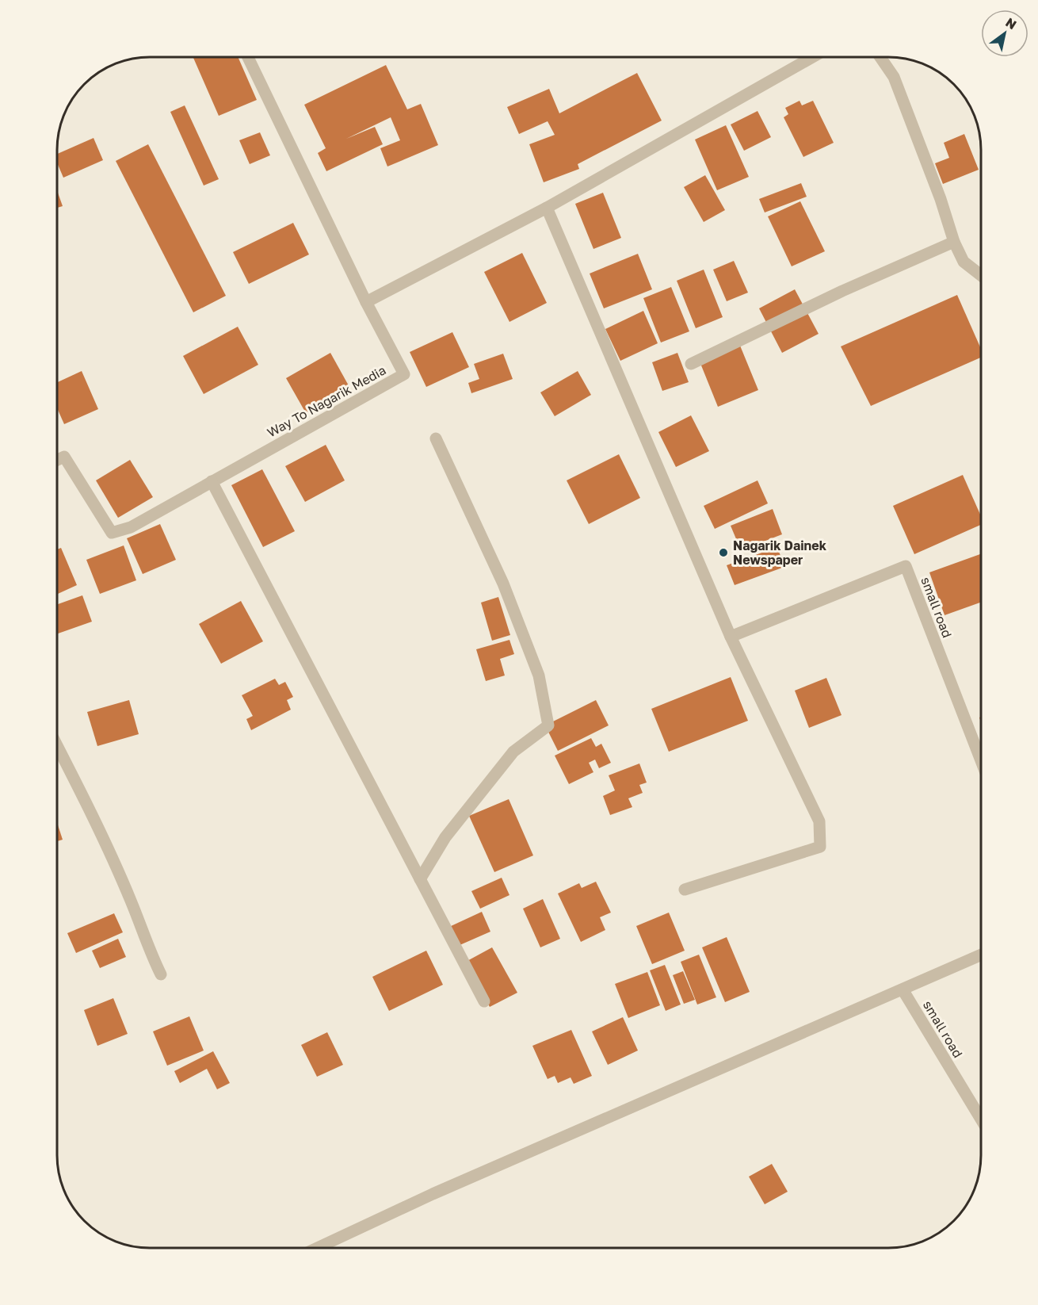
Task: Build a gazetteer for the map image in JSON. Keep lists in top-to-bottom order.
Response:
{
  "streets": {
    "street": ["Way To Nagarik Media", "small road"]
  },
  "places": ["Nagarik Dainek Newspaper"],
  "north": "top right"
}
